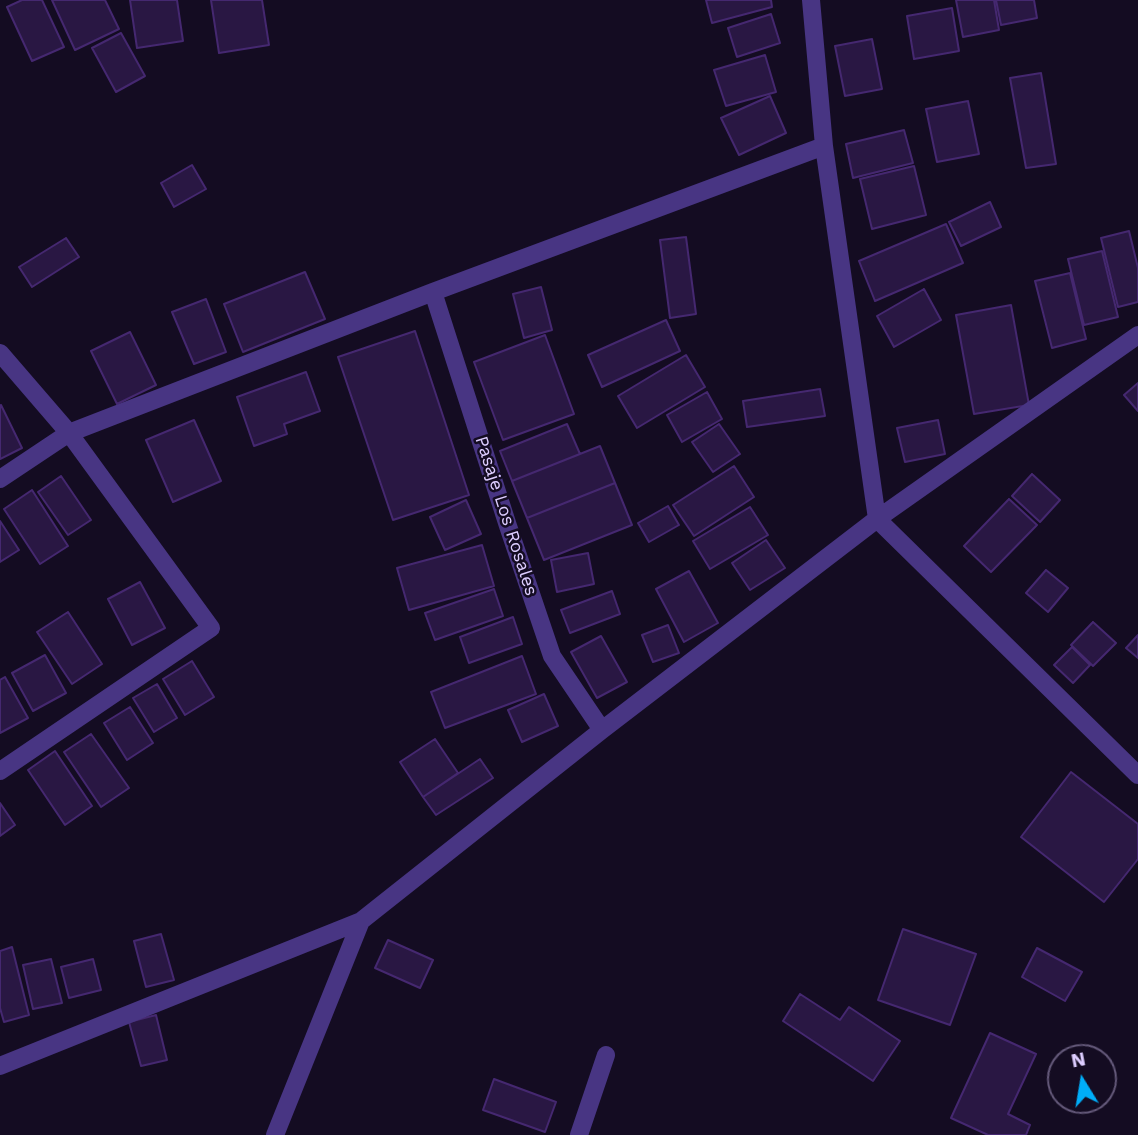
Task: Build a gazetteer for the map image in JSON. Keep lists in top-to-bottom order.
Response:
{
  "streets": {
    "street": ["Pasaje Los Rosales"]
  },
  "north": "top"
}
